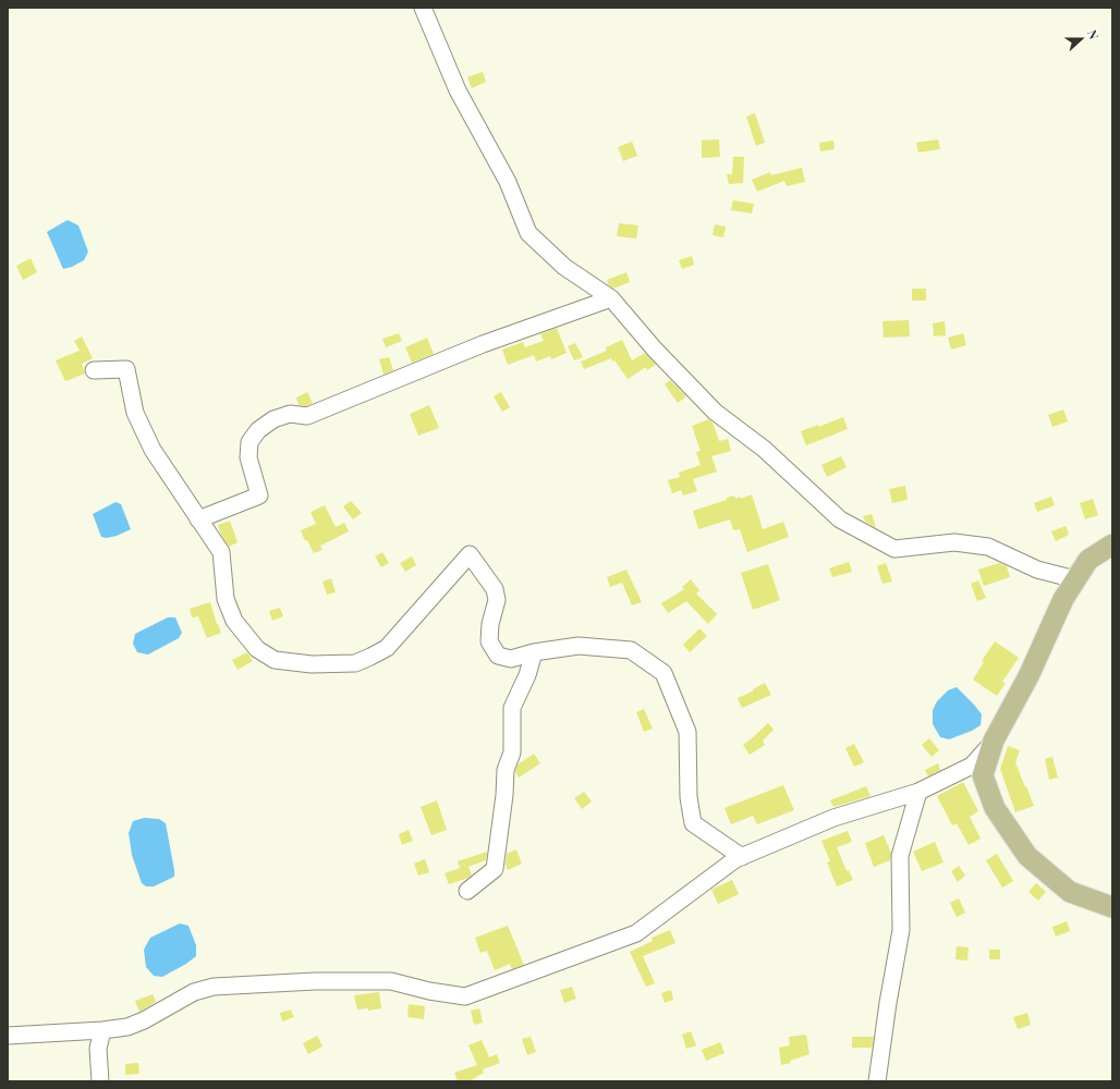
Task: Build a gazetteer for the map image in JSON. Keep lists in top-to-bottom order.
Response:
{
  "north": "right"
}
